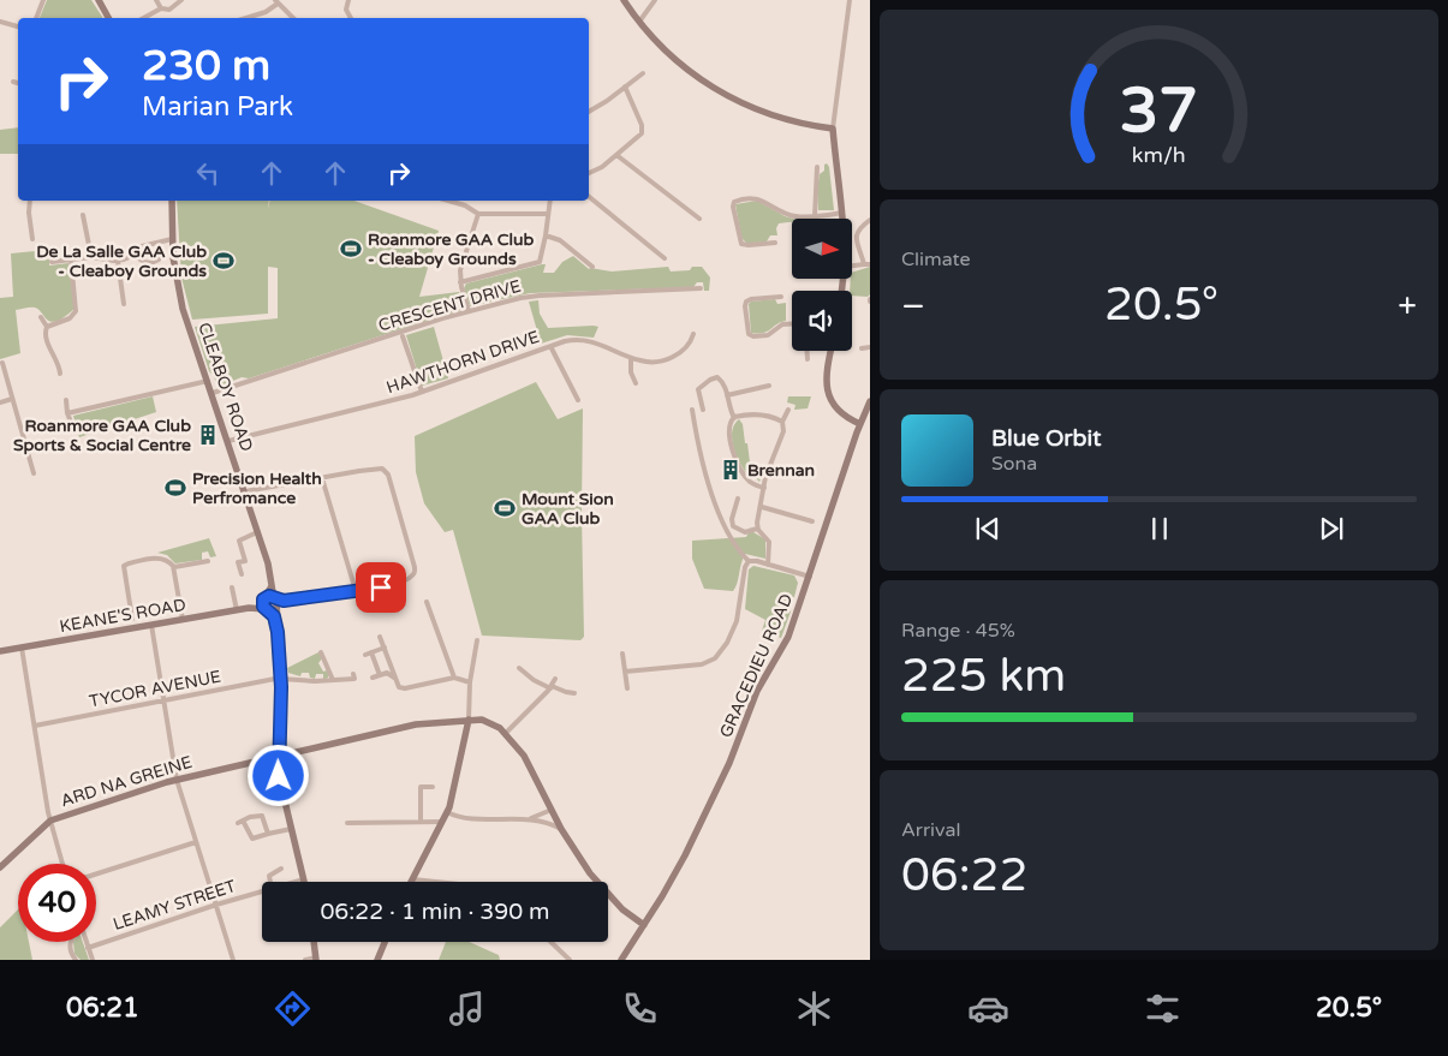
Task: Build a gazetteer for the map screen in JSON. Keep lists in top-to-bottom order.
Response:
{
  "streets": {
    "street": [
      "CRESCENT DRIVE",
      "HAWTHORN DRIVE",
      "CLEABOY ROAD",
      "KEANE'S ROAD",
      "GRACEDIEU ROAD",
      "TYCOR AVENUE",
      "ARD NA GREINE",
      "LEAMY STREET"
    ]
  },
  "crossings": [
    ["CRESCENT DRIVE", "CLEABOY ROAD"],
    ["HAWTHORN DRIVE", "CLEABOY ROAD"],
    ["CLEABOY ROAD", "KEANE'S ROAD"]
  ],
  "places": {
    "sports": [
      "Roanmore GAA Club - Cleaboy Grounds",
      "De La Salle GAA Club - Cleaboy Grounds",
      "Precision Health Perfromance",
      "Mount Sion GAA Club"
    ],
    "building": ["Roanmore GAA Club Sports & Social Centre", "Brennan"]
  },
  "north": "right",
  "page": {
    "turn": ["230 m", "Marian Park"],
    "tile": [
      "Climate",
      ["Range · 45%", "225 km"],
      ["Arrival", "06:22"]
    ],
    "heat": ["−", "20.5°", "+"],
    "song": ["Blue Orbit", "Sona"],
    "limit": "40",
    "trip": "06:22 · 1 min · 390 m",
    "tabs": ["06:21", "20.5°"],
    "gauge": ["37", "km/h"]
  }
}
